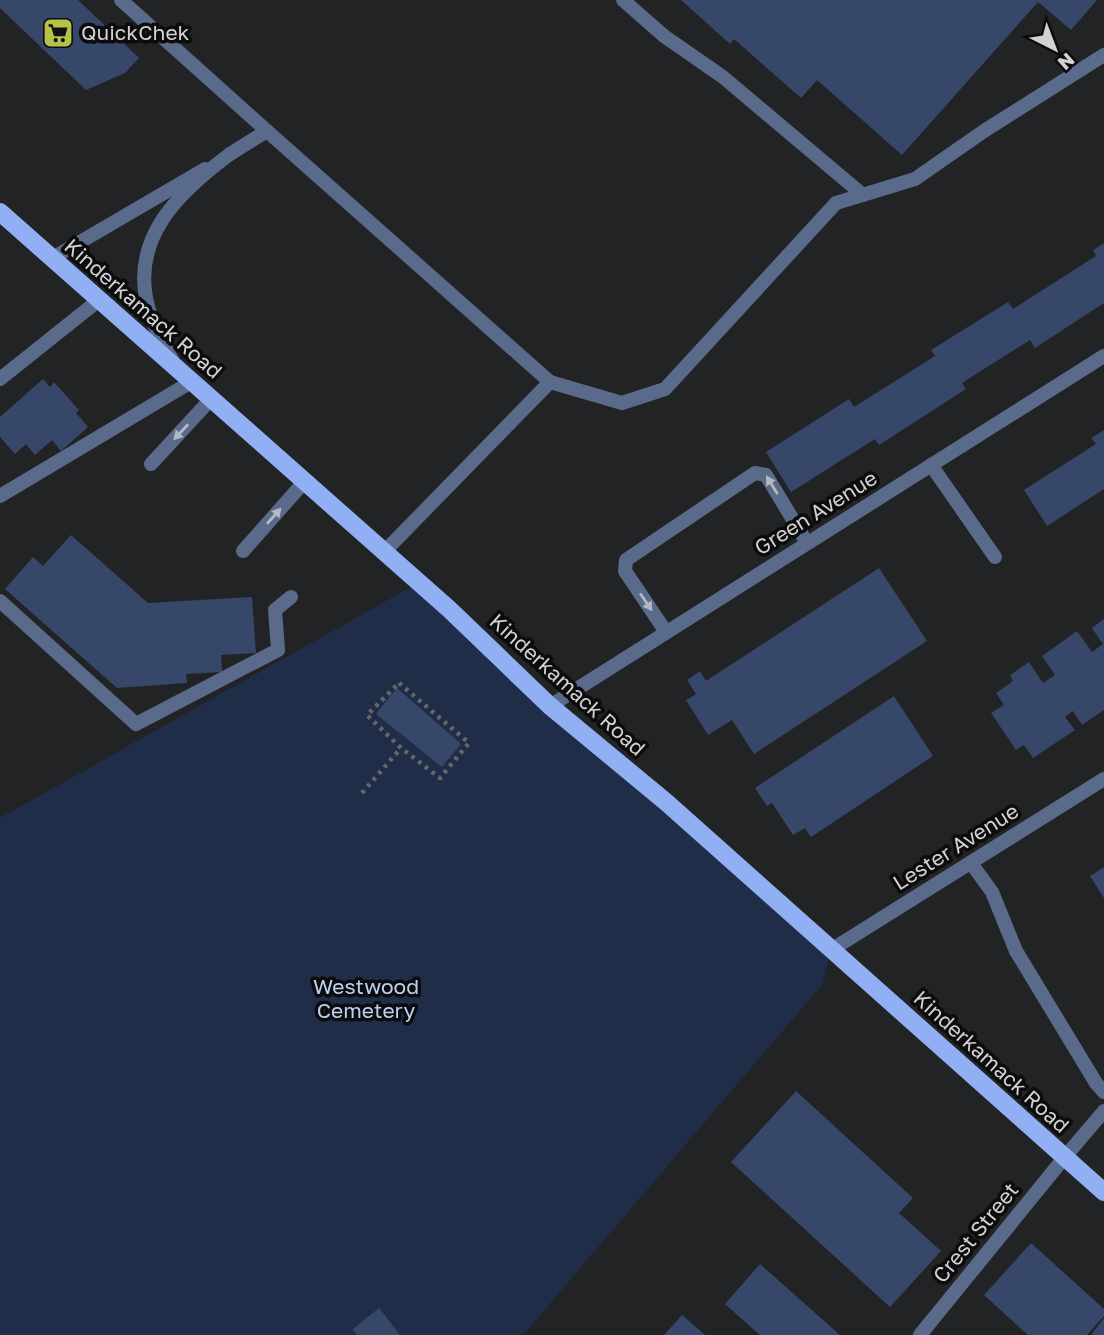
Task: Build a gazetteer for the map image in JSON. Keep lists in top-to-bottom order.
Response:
{
  "streets": {
    "main road": ["Kinderkamack Road"],
    "street": ["Green Avenue", "Lester Avenue", "Crest Street"]
  },
  "crossings": [
    ["Kinderkamack Road", "Green Avenue"],
    ["Kinderkamack Road", "Lester Avenue"],
    ["Kinderkamack Road", "Crest Street"]
  ],
  "parks": ["Westwood Cemetery"],
  "places": {
    "supermarket": ["QuickChek"]
  },
  "north": "bottom right"
}
